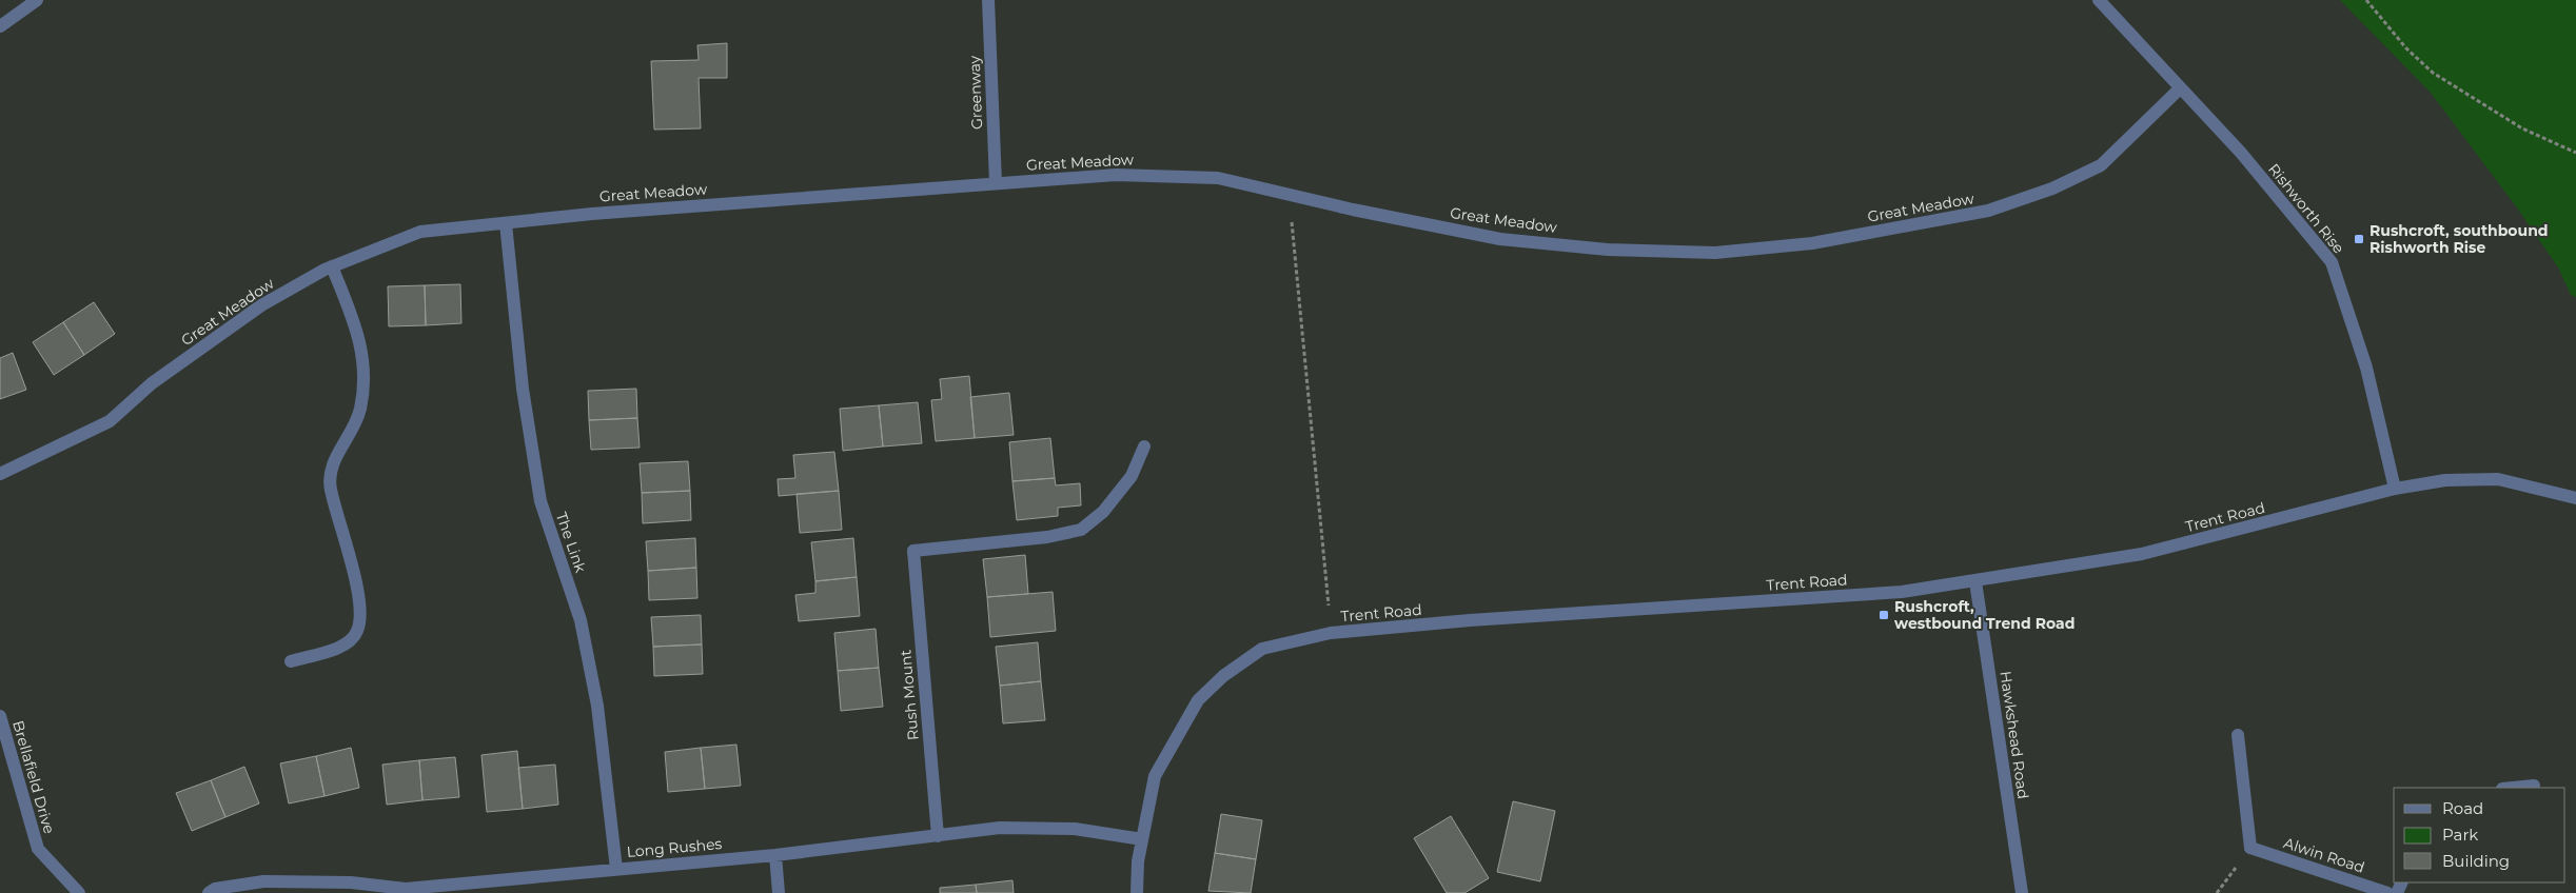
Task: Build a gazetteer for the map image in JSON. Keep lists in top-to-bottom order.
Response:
{
  "streets": {
    "street": [
      "Greenway",
      "Great Meadow",
      "Rishworth Rise",
      "Trent Road",
      "The Link",
      "Rush Mount",
      "Hawkshead Road",
      "Brellafield Drive",
      "Long Rushes",
      "Alwin Road"
    ]
  },
  "crossings": [
    ["Greenway", "Great Meadow"],
    ["Great Meadow", "Rishworth Rise"],
    ["Great Meadow", "The Link"],
    ["Rishworth Rise", "Trent Road"],
    ["Trent Road", "Hawkshead Road"],
    ["Trent Road", "Long Rushes"],
    ["The Link", "Long Rushes"],
    ["Rush Mount", "Long Rushes"]
  ],
  "places": {
    "transit": ["Rushcroft, southbound Rishworth Rise", "Rushcroft, westbound Trend Road"]
  },
  "legend": ["Road", "Park", "Building"]
}
